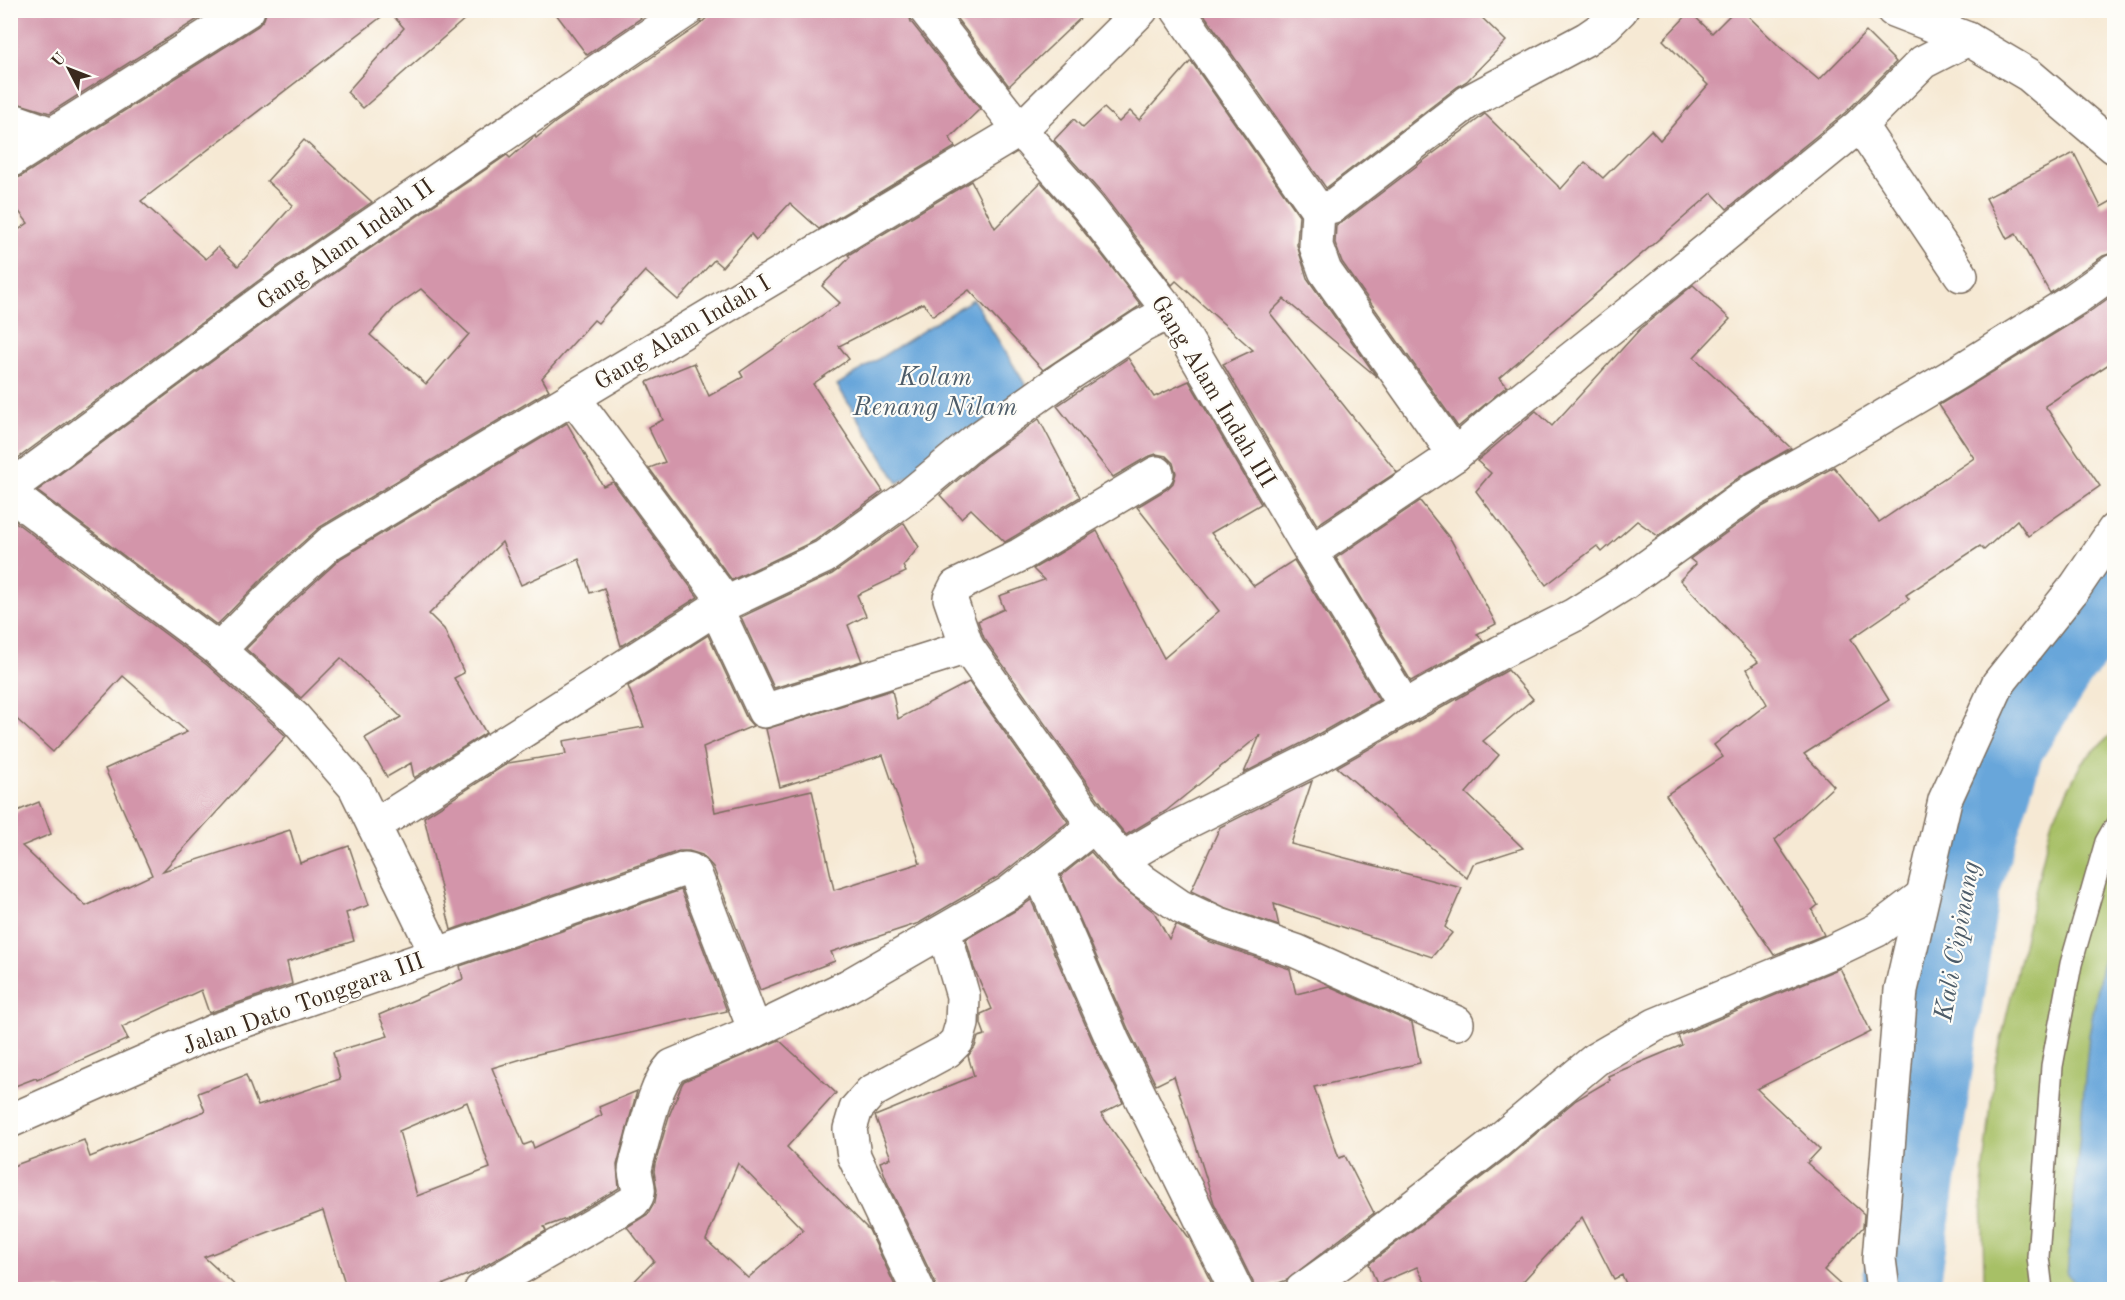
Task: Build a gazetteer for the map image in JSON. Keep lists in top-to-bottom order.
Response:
{
  "streets": {
    "street": [
      "Gang Alam Indah II",
      "Gang Alam Indah I",
      "Gang Alam Indah III",
      "Jalan Dato Tonggara III"
    ]
  },
  "crossings": [
    ["Gang Alam Indah I", "Gang Alam Indah III"],
    ["Gang Alam Indah I", "Jalan Dato Tonggara III"]
  ],
  "water": ["Kolam Renang Nilam", "Kali Cipinang"],
  "north": "top left"
}
